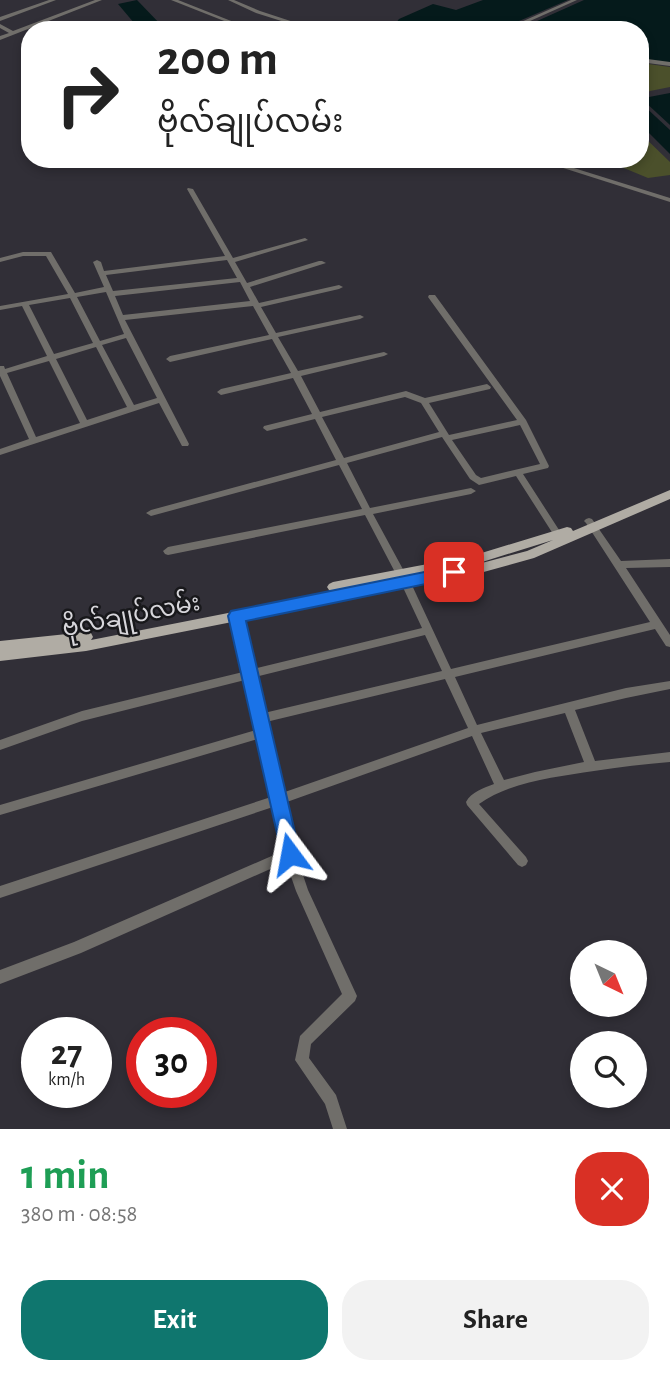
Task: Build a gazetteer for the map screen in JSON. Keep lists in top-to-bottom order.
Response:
{
  "streets": {
    "main road": ["ဗိုလ်ချုပ်လမ်း"]
  },
  "north": "bottom right",
  "page": {
    "turn": ["200 m", "ဗိုလ်ချုပ်လမ်း"],
    "speed": "27 km/h",
    "limit": "30",
    "heading": ["1 min", "380 m · 08:58"],
    "buttons": ["Exit", "Share"]
  }
}
